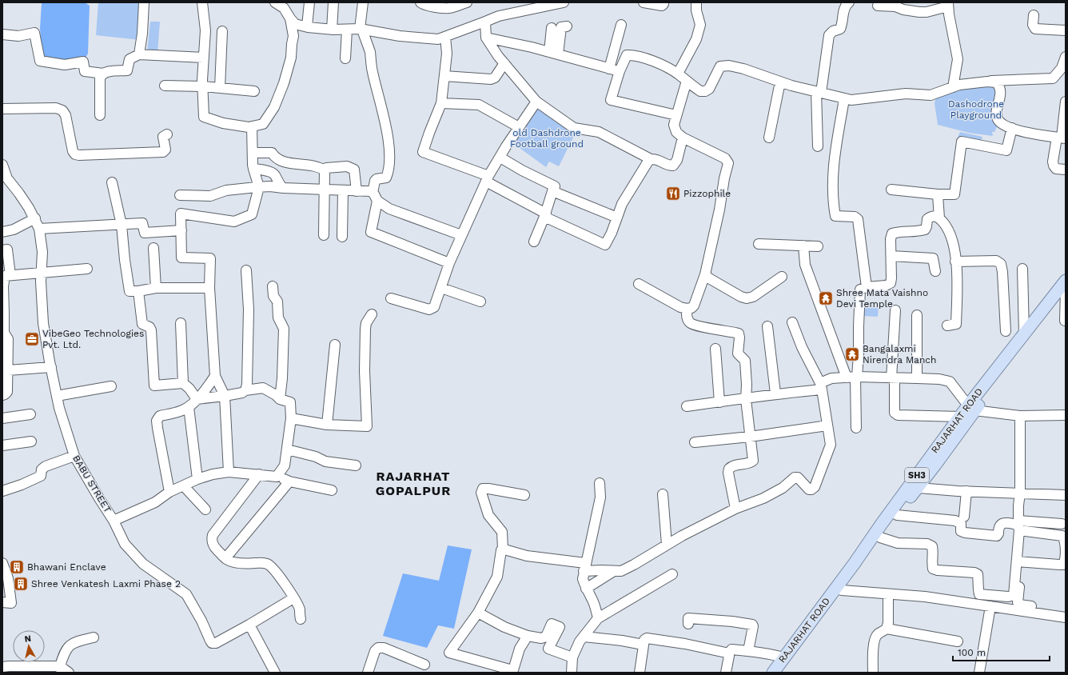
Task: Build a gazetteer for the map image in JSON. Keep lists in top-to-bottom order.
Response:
{
  "streets": {
    "main road": ["RAJARHAT ROAD", "SH3"],
    "street": ["BABU STREET"]
  },
  "districts": ["RAJARHAT GOPALPUR"],
  "parks": ["Dashodrone Playground", "old Dashdrone Football ground"],
  "places": {
    "restaurant": ["Pizzophile"],
    "temple": ["Shree Mata Vaishno Devi Temple", "Bangalaxmi Nirendra Manch"],
    "office": ["VibeGeo Technologies Pvt. Ltd."],
    "building": ["Bhawani Enclave", "Shree Venkatesh Laxmi Phase 2"]
  },
  "scale_bar": "100 m",
  "north": "top"
}
